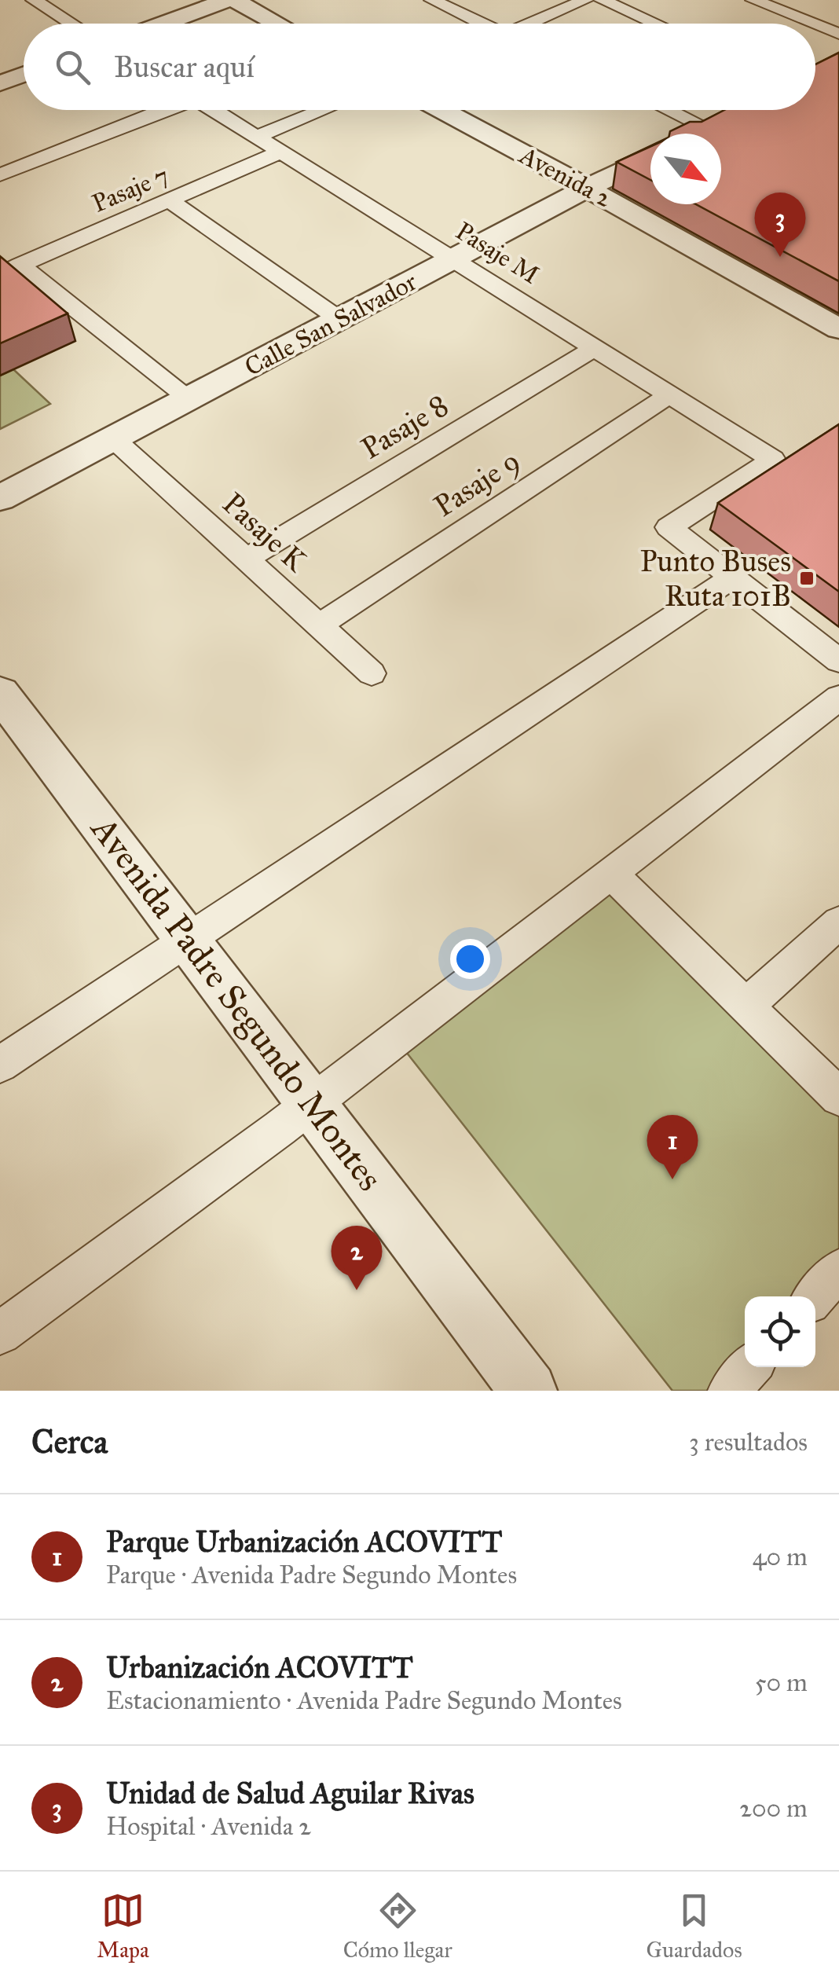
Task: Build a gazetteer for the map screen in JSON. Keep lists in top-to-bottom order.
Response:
{
  "streets": {
    "street": [
      "Avenida 2",
      "Pasaje 7",
      "Pasaje M",
      "Calle San Salvador",
      "Pasaje 8",
      "Pasaje 9",
      "Pasaje K",
      "Avenida Padre Segundo Montes"
    ]
  },
  "crossings": [
    ["Avenida 2", "Calle San Salvador"],
    ["Pasaje 7", "Pasaje M"],
    ["Pasaje M", "Calle San Salvador"],
    ["Pasaje M", "Pasaje 8"],
    ["Pasaje M", "Pasaje 9"],
    ["Calle San Salvador", "Pasaje K"],
    ["Pasaje 8", "Pasaje K"],
    ["Pasaje 9", "Pasaje K"]
  ],
  "places": {
    "transit": ["Punto Buses Ruta 101B"]
  },
  "north": "bottom right",
  "page": {
    "search": "Buscar aquí",
    "pins": ["3", "1", "2"],
    "heading": ["Cerca", "3 resultados"],
    "list": [
      {
        "mark": "1",
        "name": "Parque Urbanización ACOVITT",
        "note": "Parque · Avenida Padre Segundo Montes",
        "value": "40 m"
      },
      {
        "mark": "2",
        "name": "Urbanización ACOVITT",
        "note": "Estacionamiento · Avenida Padre Segundo Montes",
        "value": "50 m"
      },
      {
        "mark": "3",
        "name": "Unidad de Salud Aguilar Rivas",
        "note": "Hospital · Avenida 2",
        "value": "200 m"
      }
    ],
    "nav": ["Mapa", "Cómo llegar", "Guardados"]
  }
}
